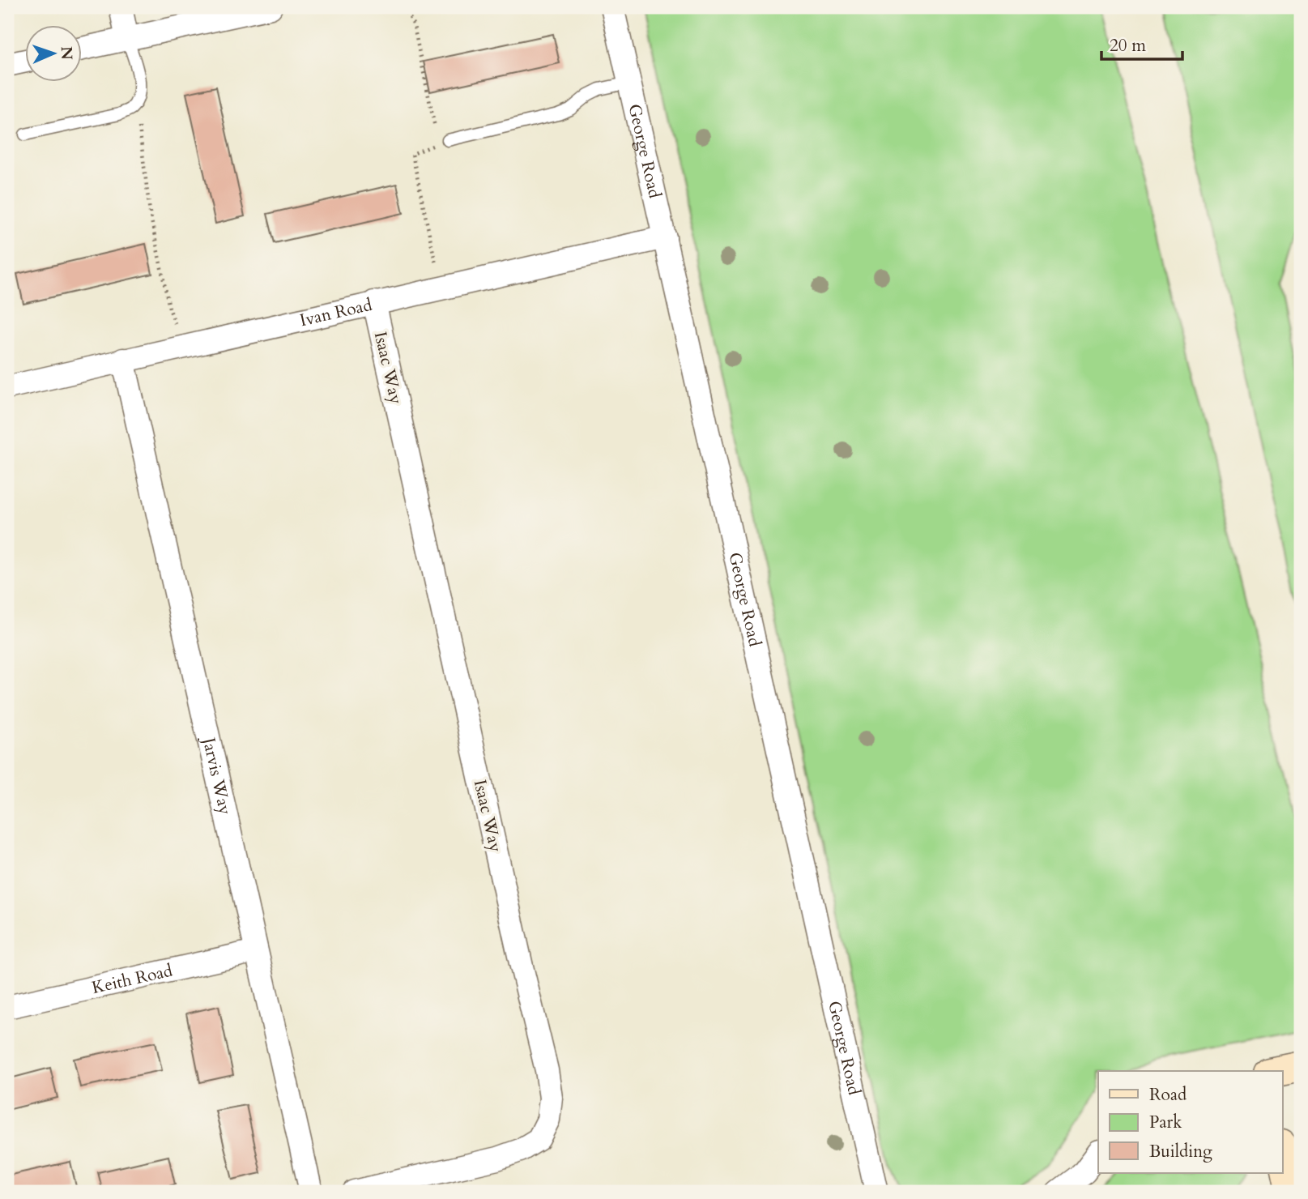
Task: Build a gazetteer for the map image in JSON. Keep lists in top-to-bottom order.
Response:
{
  "streets": {
    "street": [
      "George Road",
      "Ivan Road",
      "Isaac Way",
      "Jarvis Way",
      "Keith Road"
    ]
  },
  "crossings": [
    ["George Road", "Ivan Road"],
    ["Ivan Road", "Isaac Way"],
    ["Ivan Road", "Jarvis Way"],
    ["Jarvis Way", "Keith Road"]
  ],
  "legend": ["Road", "Park", "Building"],
  "scale_bar": "20 m",
  "north": "right"
}
